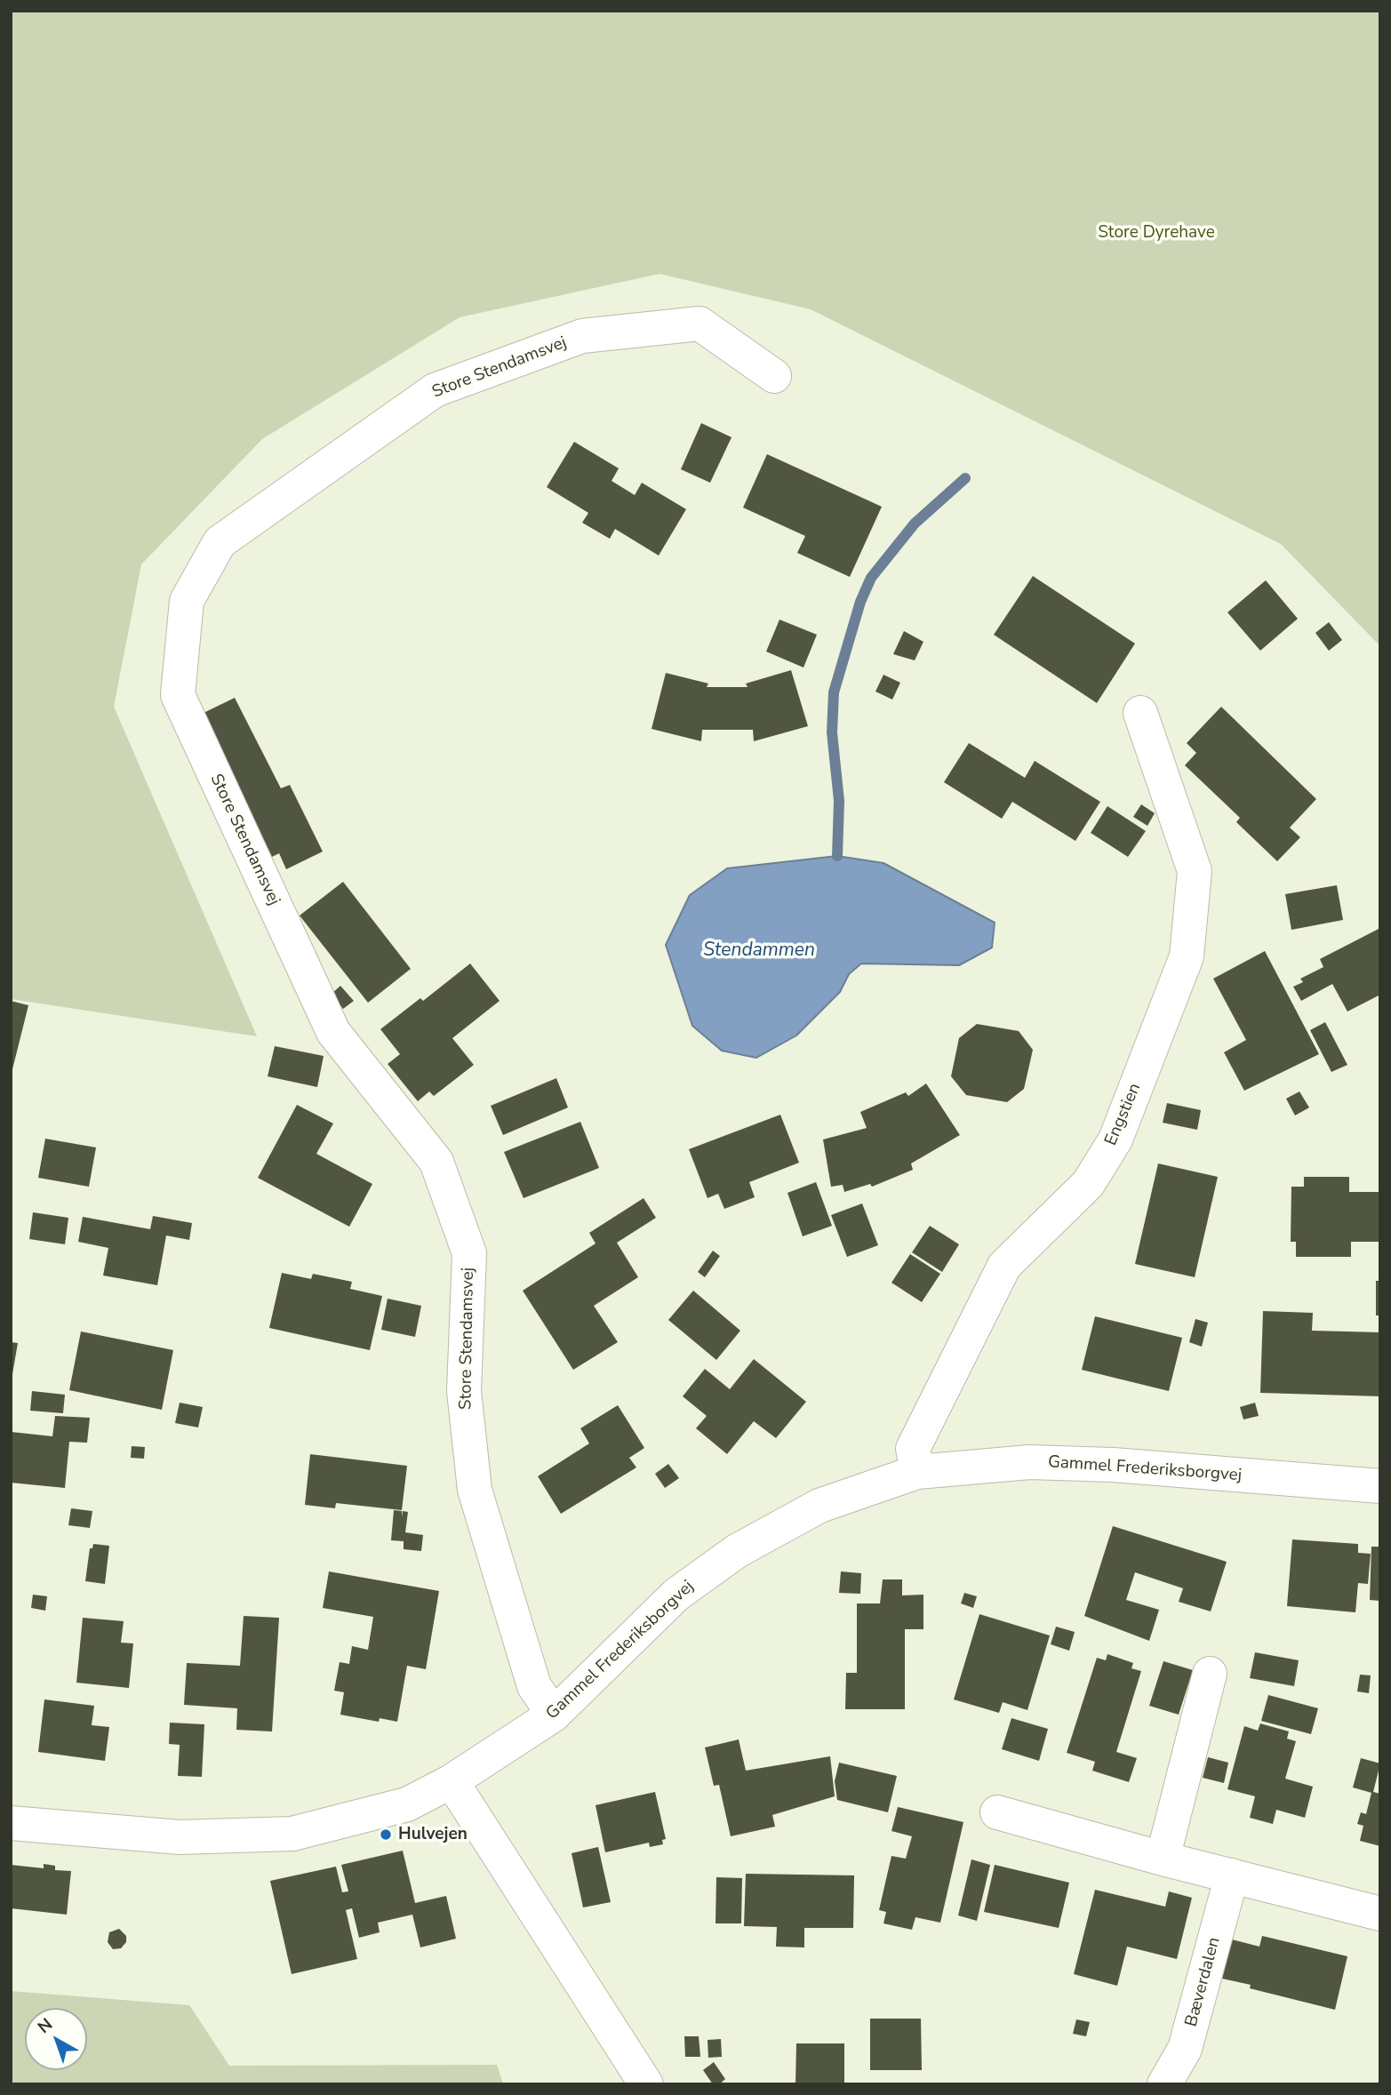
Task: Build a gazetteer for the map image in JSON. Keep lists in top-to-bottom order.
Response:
{
  "streets": {
    "street": [
      "Store Stendamsvej",
      "Engstien",
      "Gammel Frederiksborgvej",
      "Bæverdalen"
    ]
  },
  "crossings": [
    ["Store Stendamsvej", "Gammel Frederiksborgvej"],
    ["Engstien", "Gammel Frederiksborgvej"]
  ],
  "water": ["Stendammen"],
  "parks": ["Store Dyrehave"],
  "places": ["Hulvejen"],
  "north": "top left"
}
